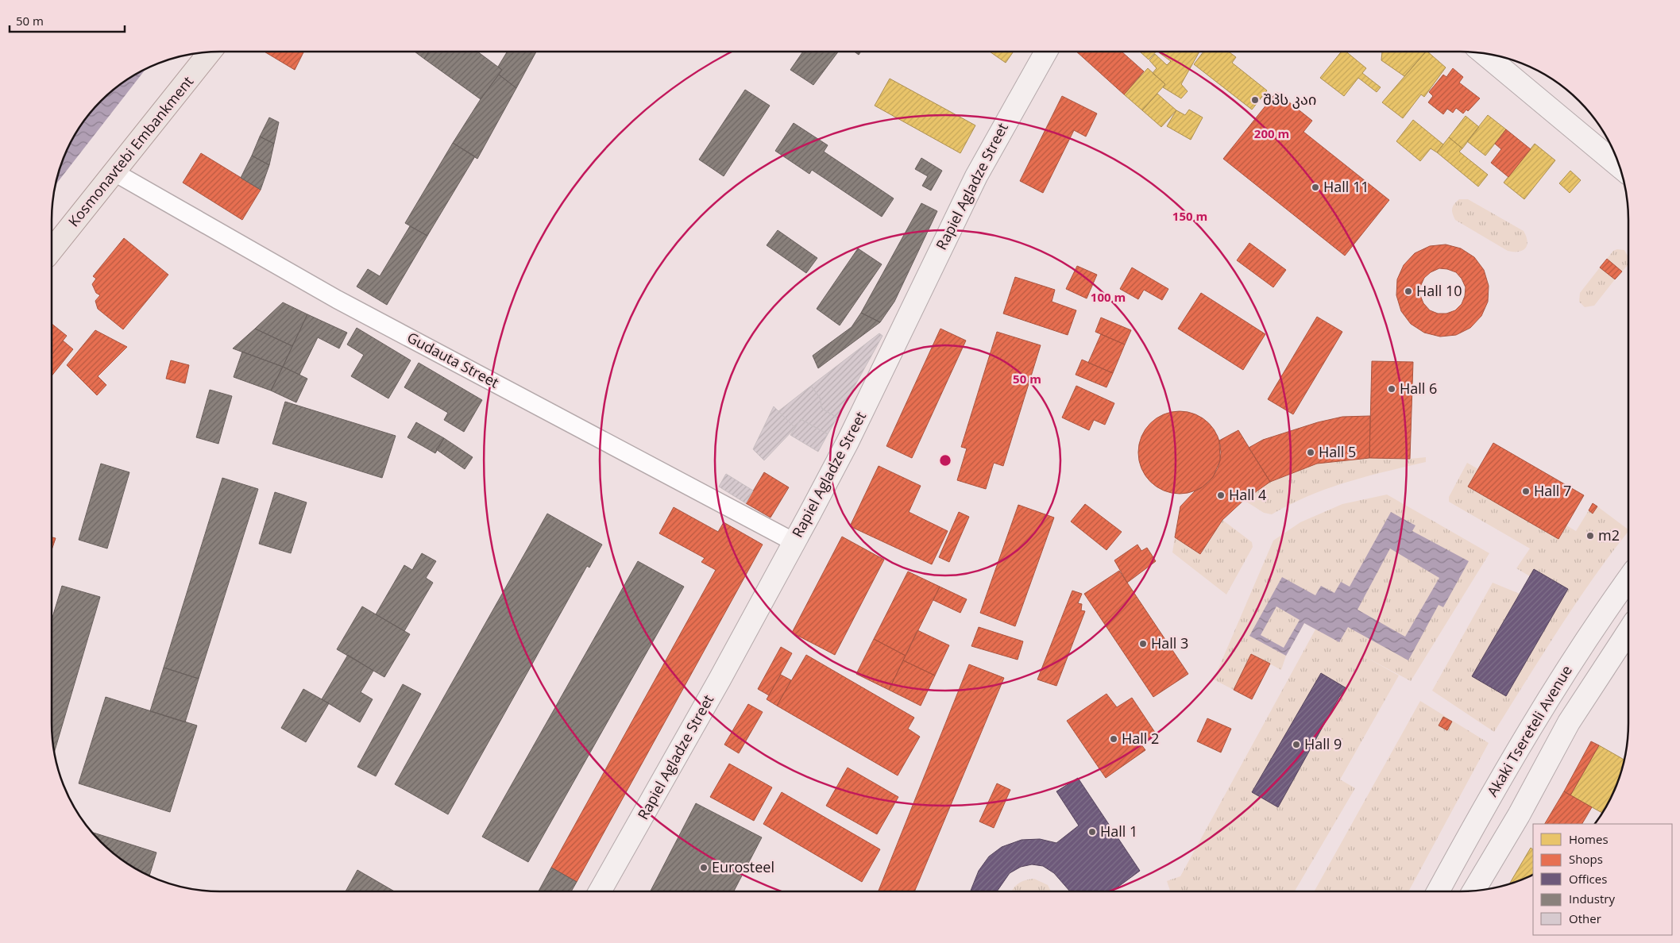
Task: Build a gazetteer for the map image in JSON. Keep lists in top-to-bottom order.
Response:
{
  "streets": {
    "main road": ["Kosmonavtebi Embankment"],
    "street": ["Rapiel Agladze Street", "Gudauta Street", "Akaki Tsereteli Avenue"]
  },
  "crossings": [
    ["Kosmonavtebi Embankment", "Gudauta Street"],
    ["Rapiel Agladze Street", "Gudauta Street"]
  ],
  "places": [
    "შპს კაი",
    "Hall 11",
    "Hall 10",
    "Hall 6",
    "Hall 5",
    "Hall 7",
    "Hall 4",
    "m2",
    "Hall 3",
    "Hall 2",
    "Hall 9",
    "Hall 1",
    "Eurosteel"
  ],
  "legend": [
    "Homes",
    "Shops",
    "Offices",
    "Industry",
    "Other"
  ],
  "scale_bar": "50 m",
  "rings": [
    "200 m",
    "150 m",
    "100 m",
    "50 m"
  ]
}
